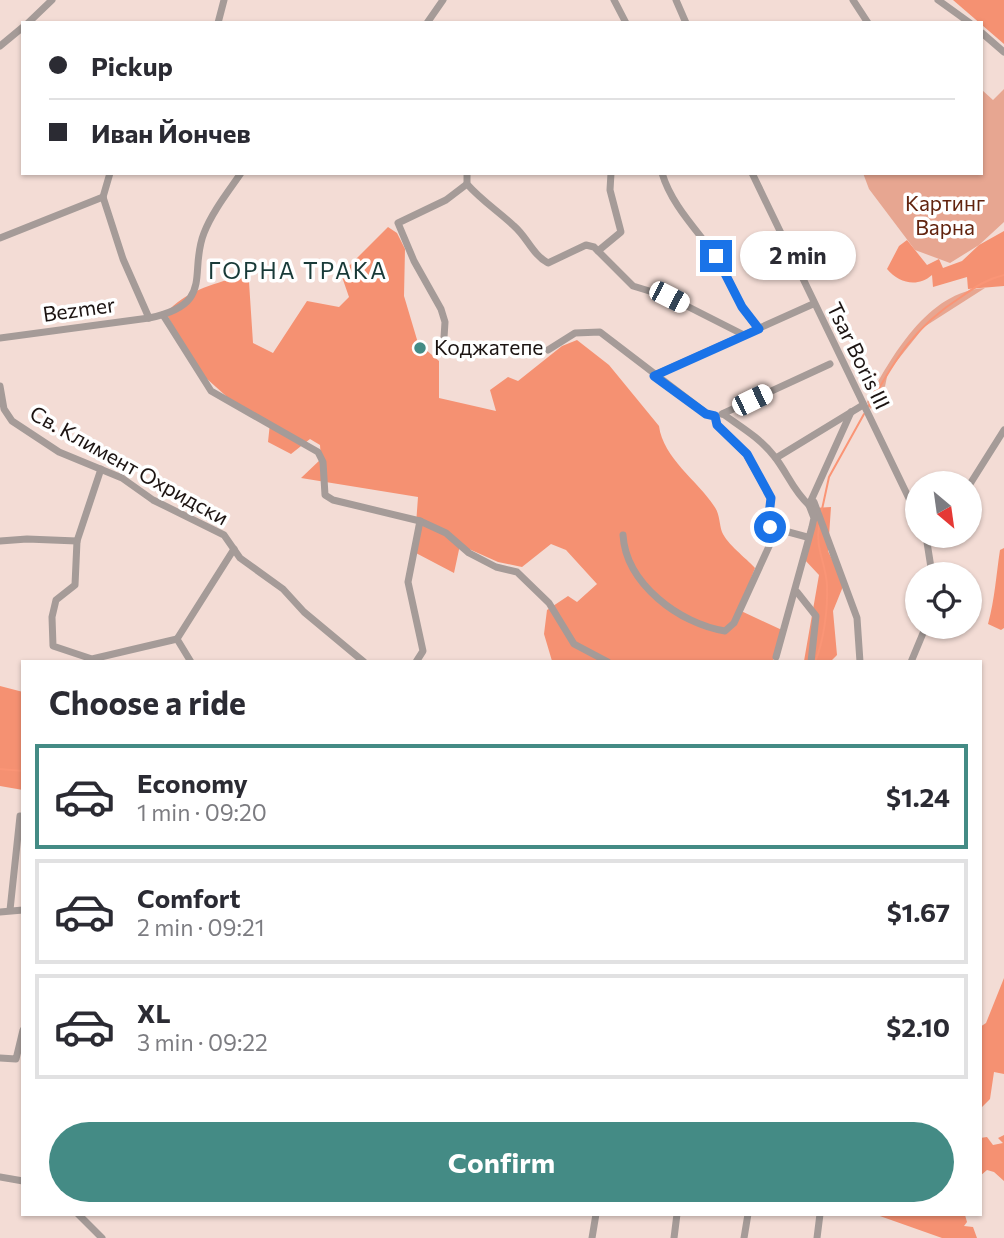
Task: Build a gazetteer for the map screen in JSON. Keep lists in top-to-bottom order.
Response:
{
  "streets": {
    "street": ["Bezmer", "Tsar Boris III", "Св. Климент Охридски"]
  },
  "districts": ["ГОРНА ТРАКА"],
  "parks": ["Картинг Варна"],
  "places": ["Коджатепе"],
  "north": "bottom right",
  "page": {
    "banner": ["Pickup", "Иван Йончев"],
    "bubble": "2 min",
    "heading": "Choose a ride",
    "list": [
      {
        "name": "Economy",
        "note": "1 min · 09:20",
        "value": "$1.24"
      },
      {
        "name": "Comfort",
        "note": "2 min · 09:21",
        "value": "$1.67"
      },
      {
        "name": "XL",
        "note": "3 min · 09:22",
        "value": "$2.10"
      }
    ],
    "buttons": "Confirm"
  }
}
